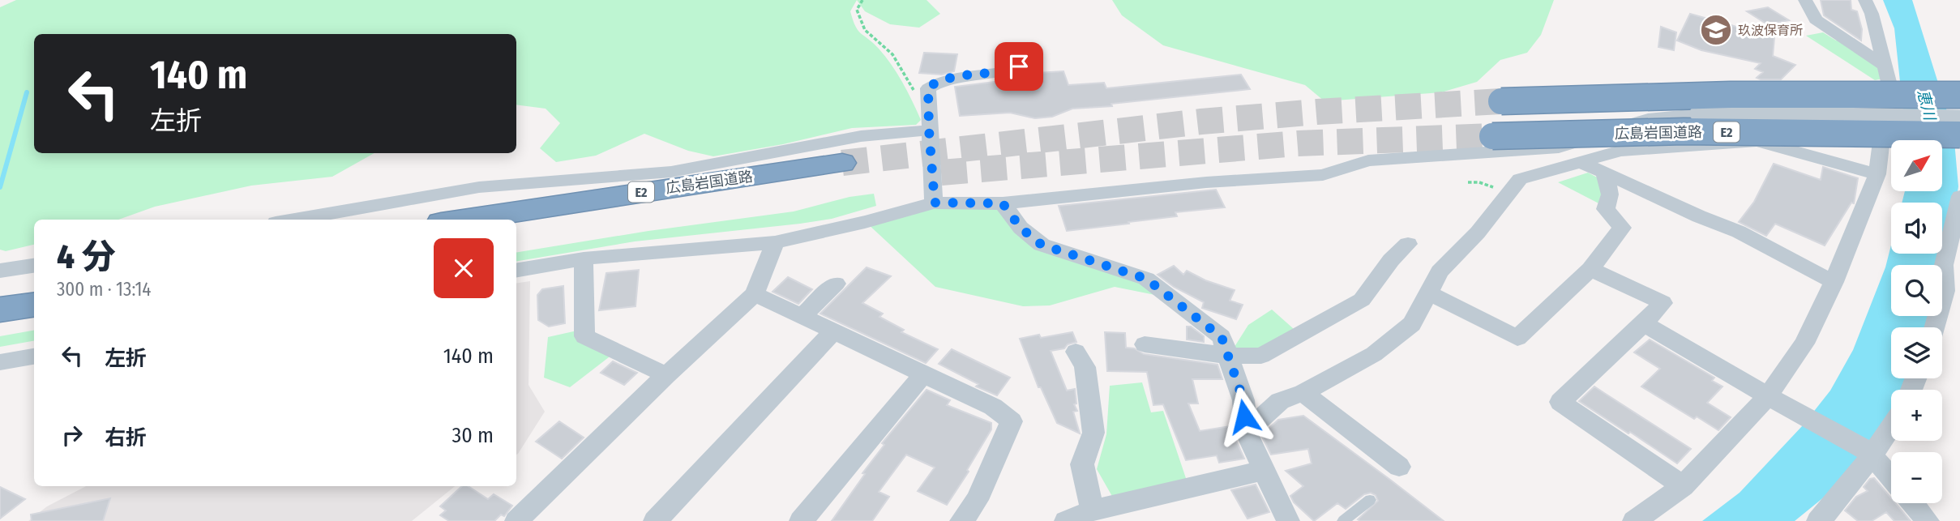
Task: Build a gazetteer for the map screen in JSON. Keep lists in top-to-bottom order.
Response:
{
  "streets": {
    "highway": ["E2", "広島岩国道路"]
  },
  "water": ["恵川"],
  "places": {
    "school or university": ["玖波保育所"]
  },
  "north": "top right",
  "page": {
    "turn": ["140 m", "左折"],
    "map_buttons": ["+", "−"],
    "heading": ["4 分", "300 m · 13:14"],
    "list": [
      {
        "name": "左折",
        "value": "140 m"
      },
      {
        "name": "右折",
        "value": "30 m"
      }
    ]
  }
}
